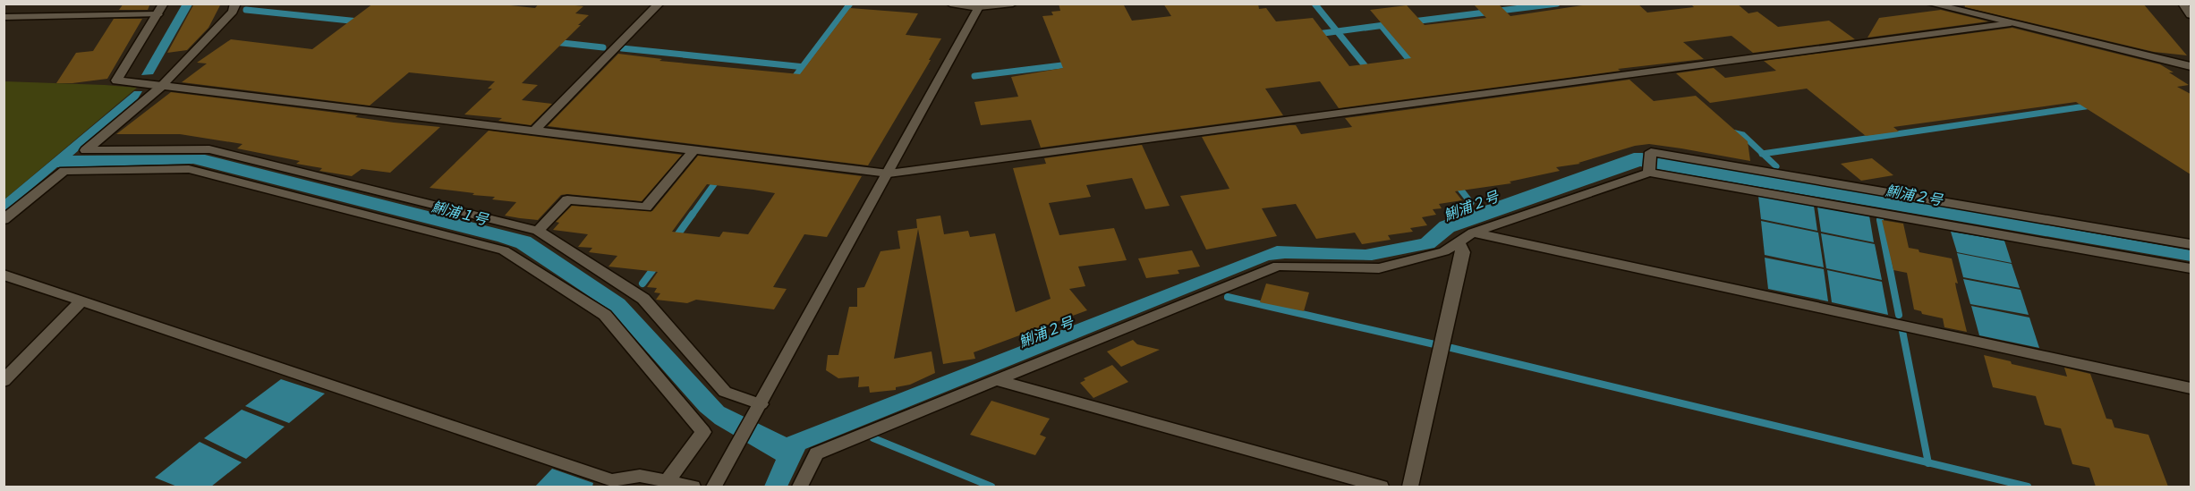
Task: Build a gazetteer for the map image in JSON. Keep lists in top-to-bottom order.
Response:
{
  "water": ["鯏浦２号", "鯏浦１号"]
}
